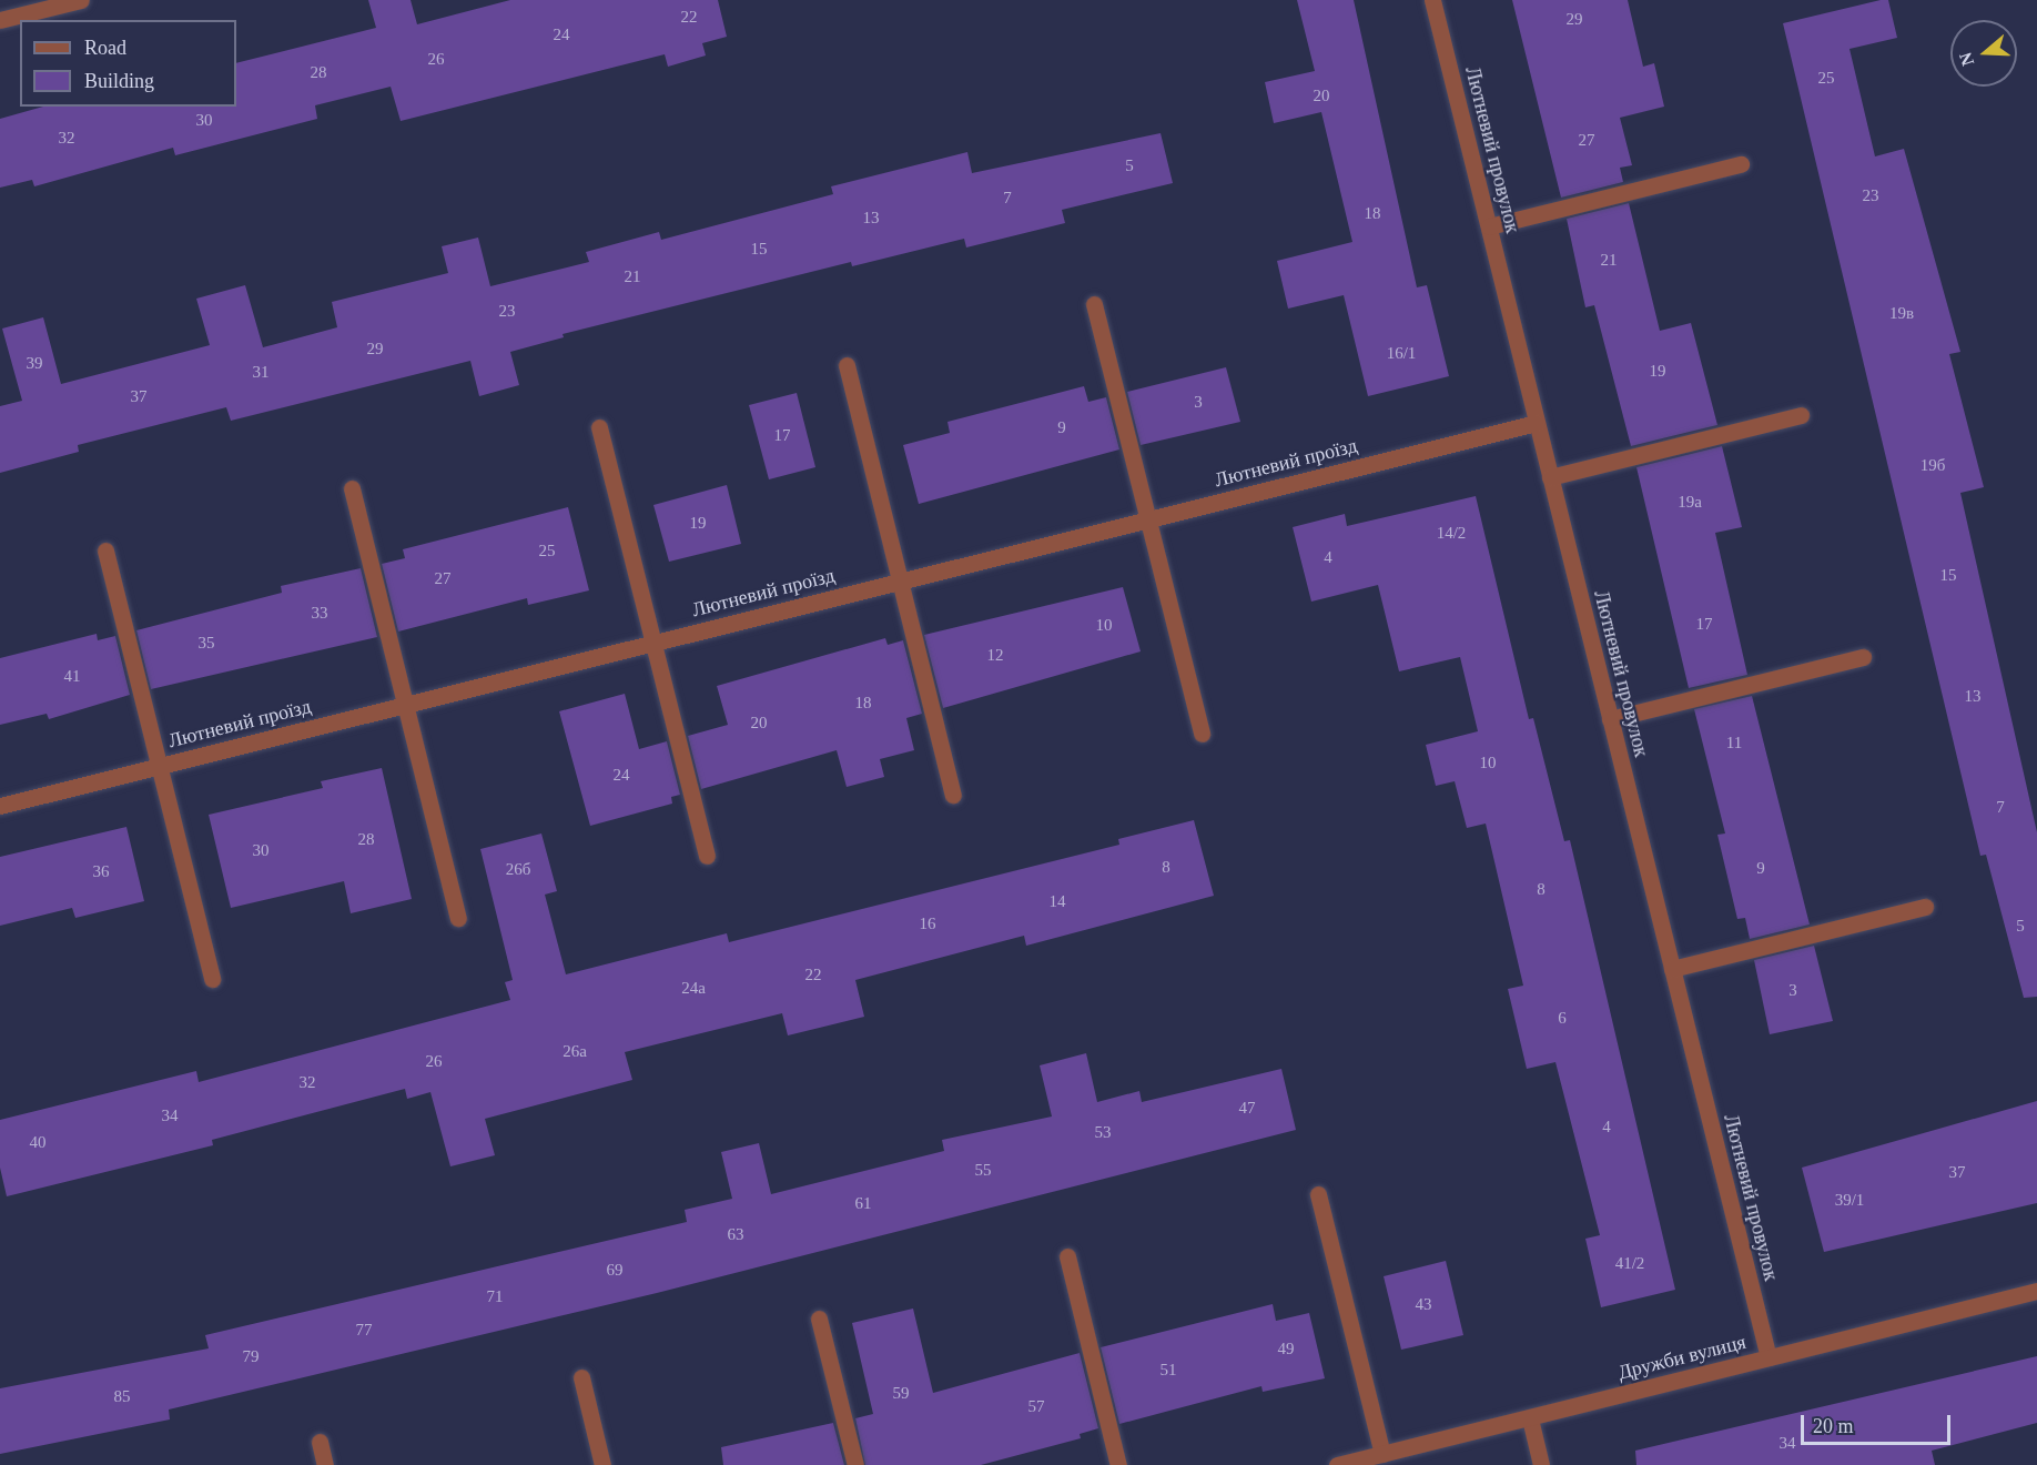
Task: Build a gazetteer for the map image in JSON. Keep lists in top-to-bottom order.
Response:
{
  "streets": {
    "street": ["Лютневий провулок", "Лютневий проїзд", "Дружби вулиця"]
  },
  "crossings": [
    ["Лютневий провулок", "Лютневий проїзд"],
    ["Лютневий провулок", "Дружби вулиця"]
  ],
  "house_numbers": [
    "22",
    "29",
    "24",
    "26",
    "28",
    "25",
    "20",
    "30",
    "32",
    "27",
    "5",
    "23",
    "7",
    "18",
    "13",
    "15",
    "21",
    "21",
    "23",
    "19в",
    "29",
    "16/1",
    "39",
    "19",
    "31",
    "37",
    "3",
    "9",
    "17",
    "19б",
    "19а",
    "19",
    "14/2",
    "25",
    "4",
    "15",
    "27",
    "33",
    "17",
    "10",
    "35",
    "12",
    "41",
    "13",
    "18",
    "20",
    "11",
    "10",
    "24",
    "7",
    "28",
    "30",
    "8",
    "9",
    "26б",
    "36",
    "8",
    "14",
    "16",
    "5",
    "22",
    "24а",
    "3",
    "6",
    "26а",
    "26",
    "32",
    "47",
    "34",
    "4",
    "53",
    "40",
    "55",
    "37",
    "39/1",
    "61",
    "63",
    "41/2",
    "69",
    "71",
    "43",
    "77",
    "49",
    "79",
    "51",
    "59",
    "85",
    "57",
    "34"
  ],
  "legend": ["Road", "Building"],
  "scale_bar": "20 m",
  "north": "left"
}
